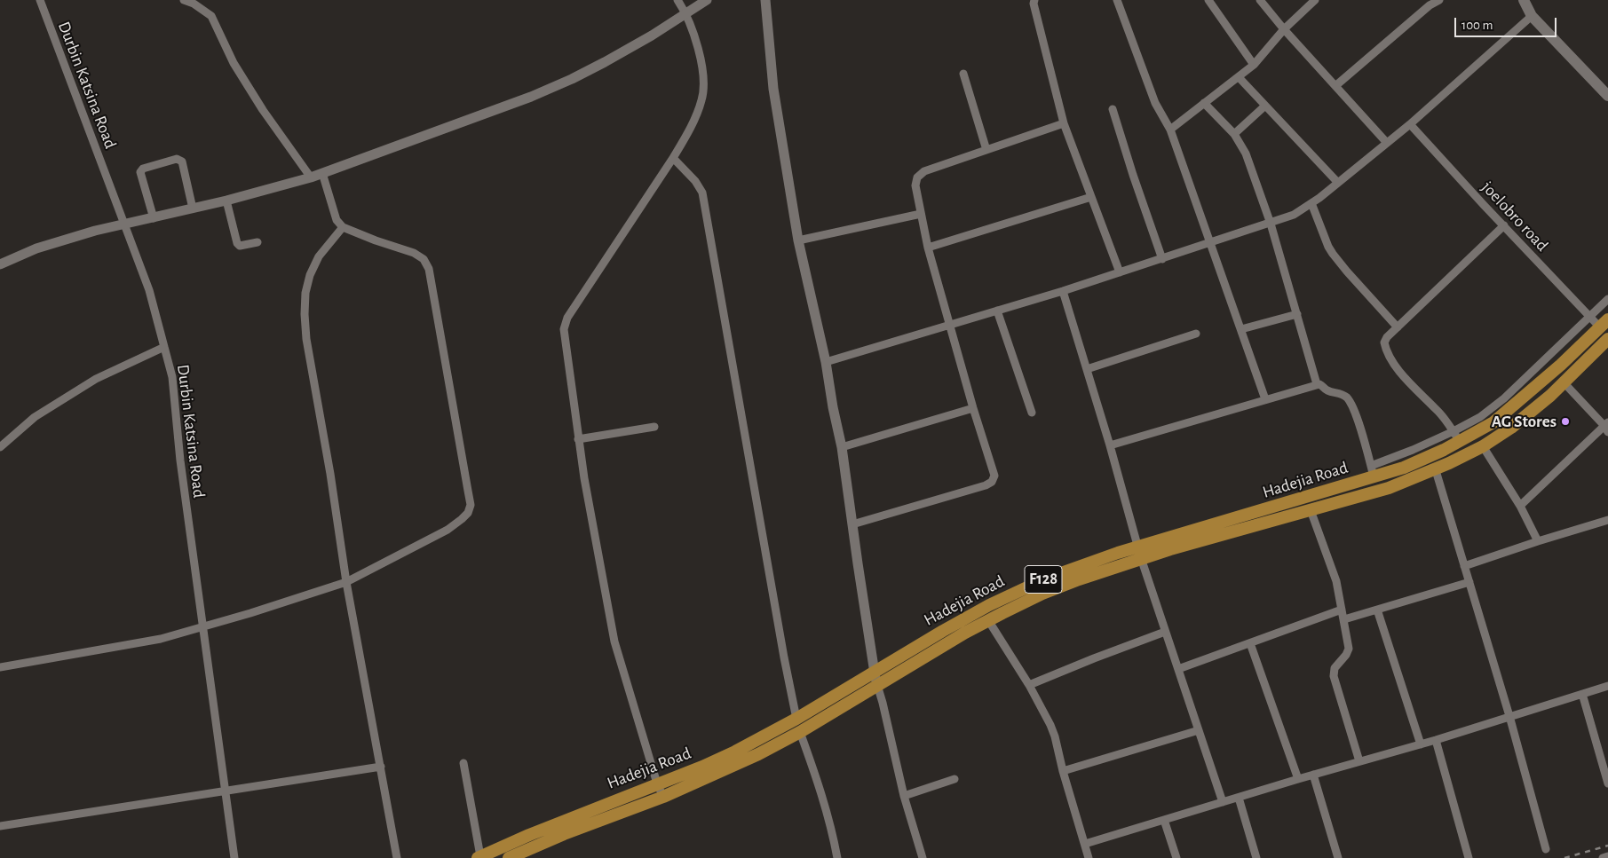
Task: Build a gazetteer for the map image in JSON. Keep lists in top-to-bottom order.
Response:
{
  "streets": {
    "main road": ["Hadejia Road", "F128"],
    "street": ["Durbin Katsina Road", "joelobro road"]
  },
  "crossings": [
    ["joelobro road", "Hadejia Road"]
  ],
  "places": ["AG Stores"],
  "scale_bar": "100 m"
}
